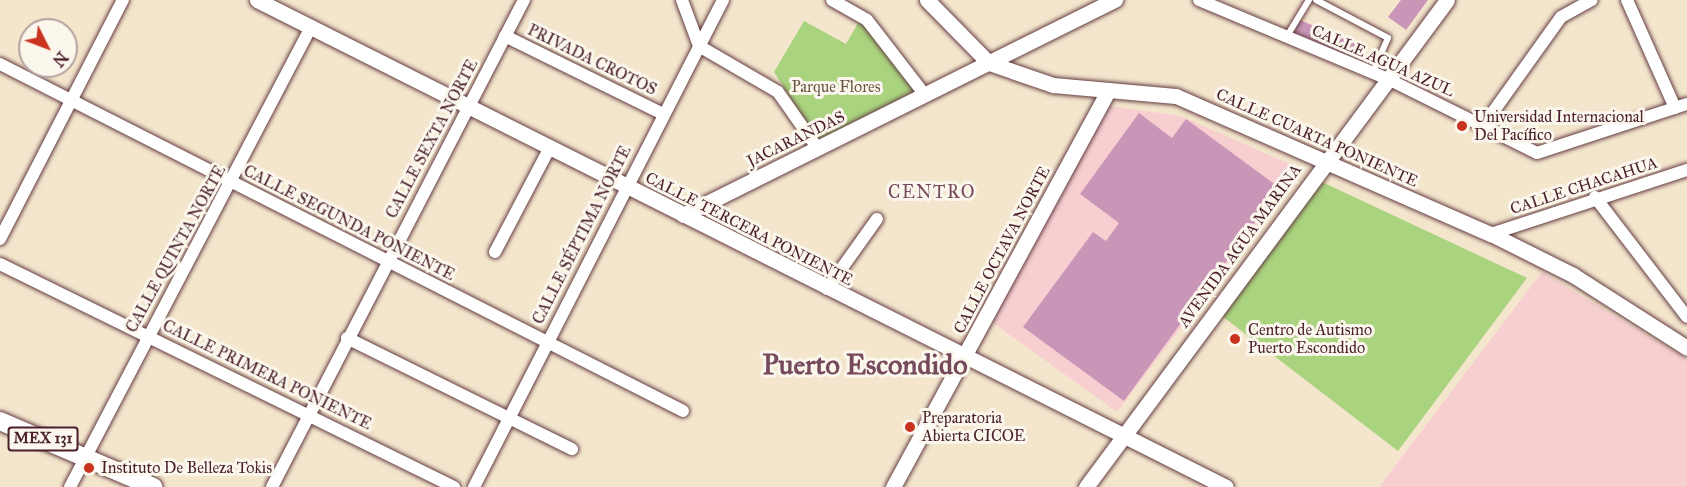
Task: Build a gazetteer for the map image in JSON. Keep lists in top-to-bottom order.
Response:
{
  "streets": {
    "main road": ["MEX 131"],
    "street": [
      "PRIVADA CROTOS",
      "CALLE AGUA AZUL",
      "CALLE CUARTA PONIENTE",
      "CALLE SEXTA NORTE",
      "JACARANDAS",
      "CALLE CHACAHUA",
      "CALLE SEGUNDA PONIENTE",
      "CALLE TERCERA PONIENTE",
      "CALLE SÉPTIMA NORTE",
      "AVENIDA AGUA MARINA",
      "CALLE QUINTA NORTE",
      "CALLE OCTAVA NORTE",
      "CALLE PRIMERA PONIENTE"
    ]
  },
  "crossings": [
    ["PRIVADA CROTOS", "CALLE SEXTA NORTE"],
    ["PRIVADA CROTOS", "CALLE SÉPTIMA NORTE"],
    ["CALLE AGUA AZUL", "AVENIDA AGUA MARINA"],
    ["CALLE CUARTA PONIENTE", "JACARANDAS"],
    ["CALLE CUARTA PONIENTE", "CALLE CHACAHUA"],
    ["CALLE CUARTA PONIENTE", "AVENIDA AGUA MARINA"],
    ["CALLE CUARTA PONIENTE", "CALLE OCTAVA NORTE"],
    ["CALLE SEXTA NORTE", "CALLE SEGUNDA PONIENTE"],
    ["CALLE SEXTA NORTE", "CALLE TERCERA PONIENTE"],
    ["CALLE SEXTA NORTE", "CALLE PRIMERA PONIENTE"],
    ["JACARANDAS", "CALLE TERCERA PONIENTE"],
    ["CALLE SEGUNDA PONIENTE", "CALLE SÉPTIMA NORTE"],
    ["CALLE SEGUNDA PONIENTE", "CALLE QUINTA NORTE"],
    ["CALLE TERCERA PONIENTE", "CALLE SÉPTIMA NORTE"],
    ["CALLE TERCERA PONIENTE", "AVENIDA AGUA MARINA"],
    ["CALLE TERCERA PONIENTE", "CALLE QUINTA NORTE"],
    ["CALLE TERCERA PONIENTE", "CALLE OCTAVA NORTE"],
    ["CALLE QUINTA NORTE", "CALLE PRIMERA PONIENTE"],
    ["CALLE QUINTA NORTE", "MEX 131"]
  ],
  "districts": ["CENTRO", "Puerto Escondido"],
  "parks": ["Parque Flores"],
  "places": [
    "Universidad Internacional Del Pacífico",
    "Centro de Autismo Puerto Escondido",
    "Preparatoria Abierta CICOE",
    "Instituto De Belleza Tokis"
  ],
  "north": "bottom right"
}
